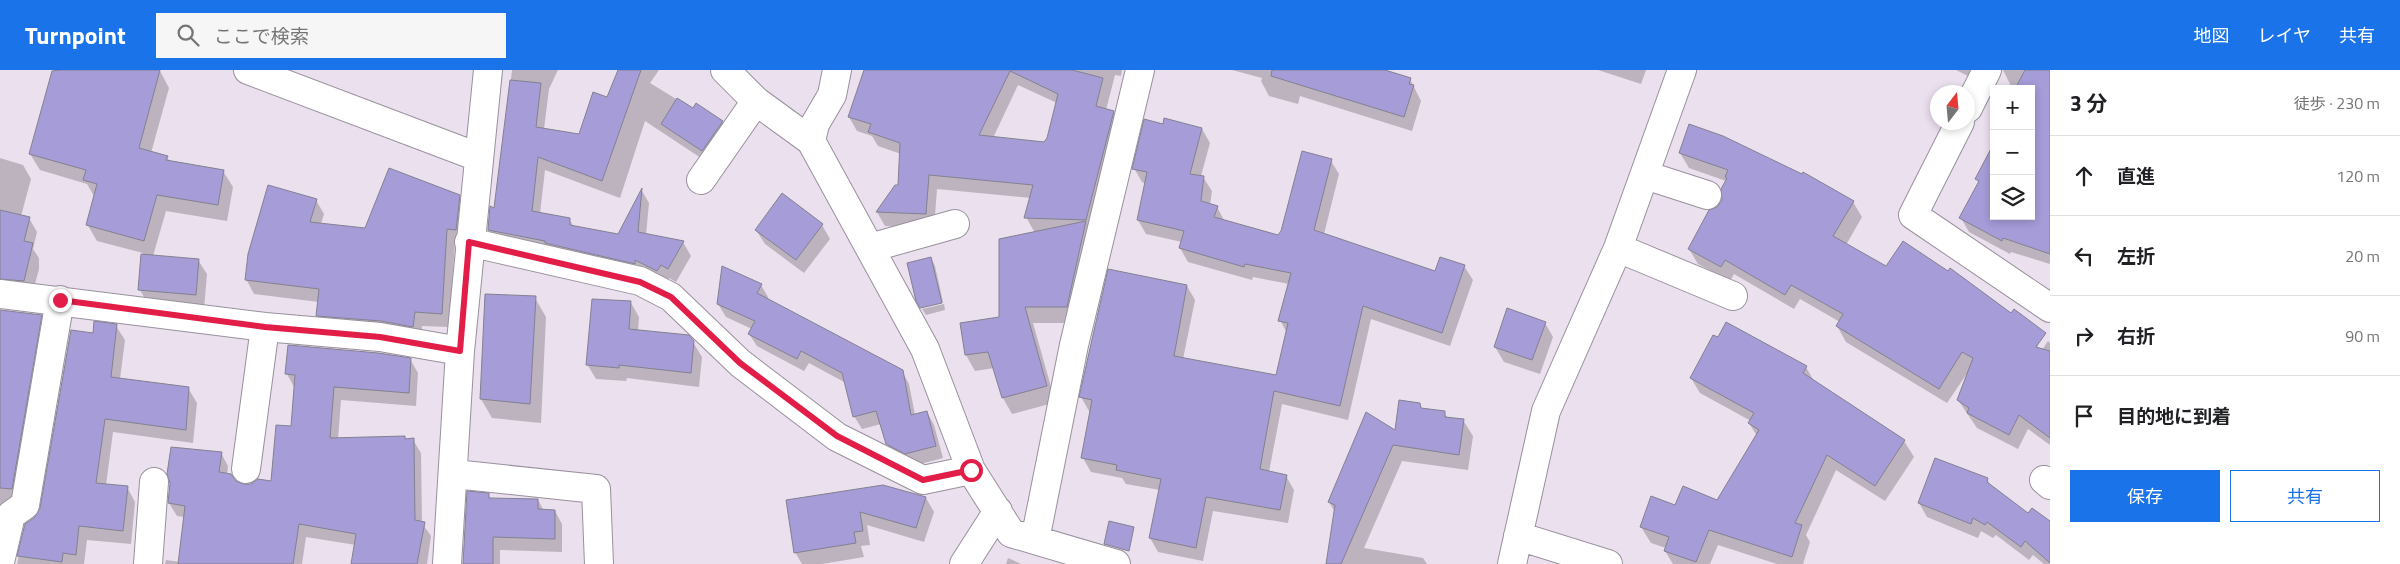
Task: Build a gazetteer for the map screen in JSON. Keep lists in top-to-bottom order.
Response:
{
  "north": "top",
  "page": {
    "header": "Turnpoint",
    "search": "ここで検索",
    "nav": ["地図", "レイヤ", "共有"],
    "heading": ["3 分", "徒歩 · 230 m"],
    "map_buttons": ["+", "−"],
    "list": [
      ["直進", "120 m"],
      ["左折", "20 m"],
      ["右折", "90 m"],
      "目的地に到着"
    ],
    "buttons": ["保存", "共有"]
  }
}
